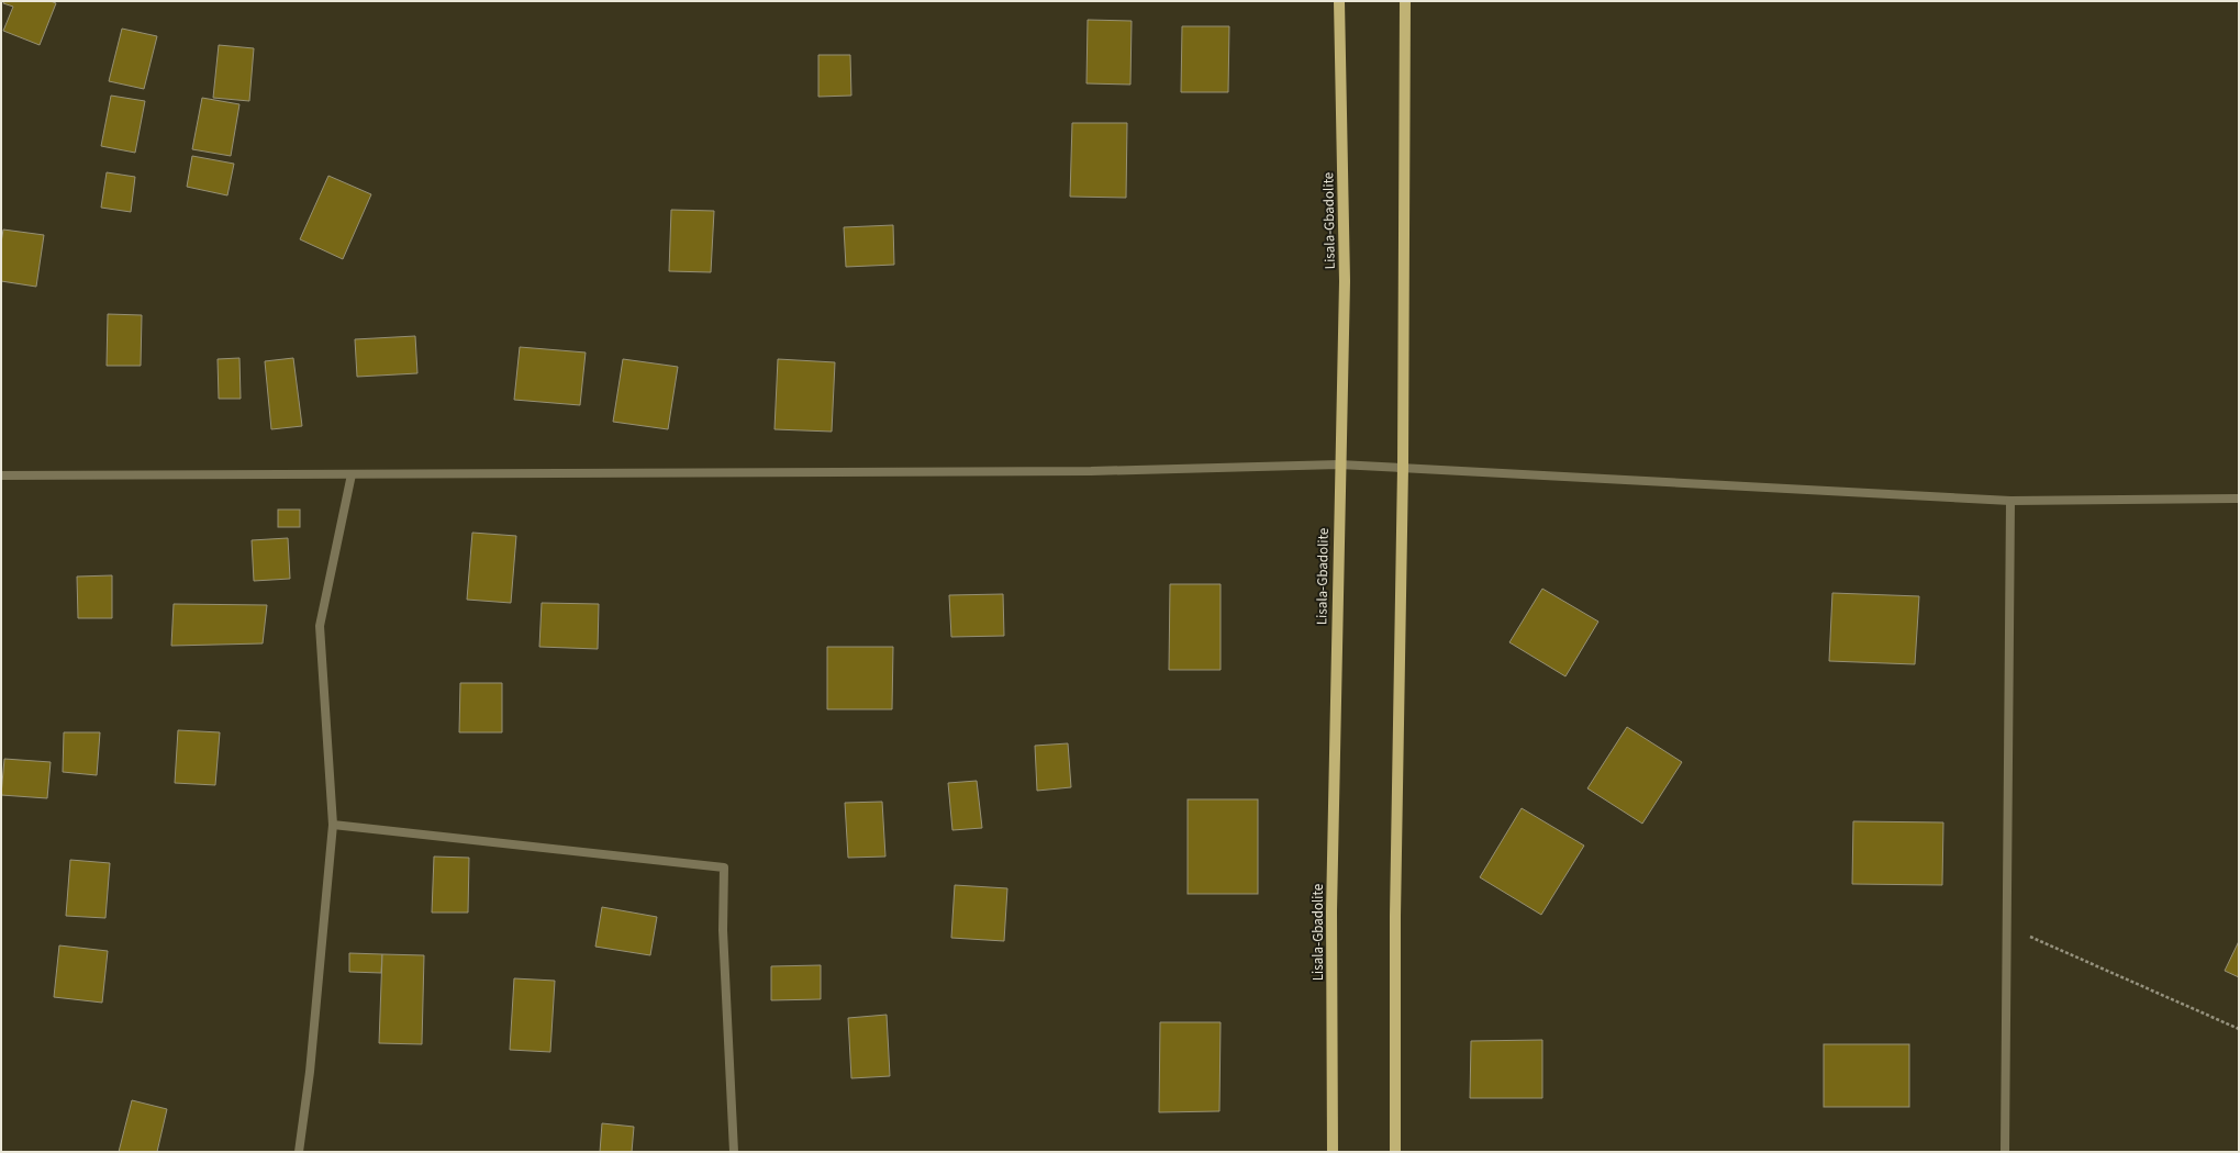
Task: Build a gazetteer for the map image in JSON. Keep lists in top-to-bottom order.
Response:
{
  "streets": {
    "main road": ["Lisala-Gbadolite"]
  }
}
